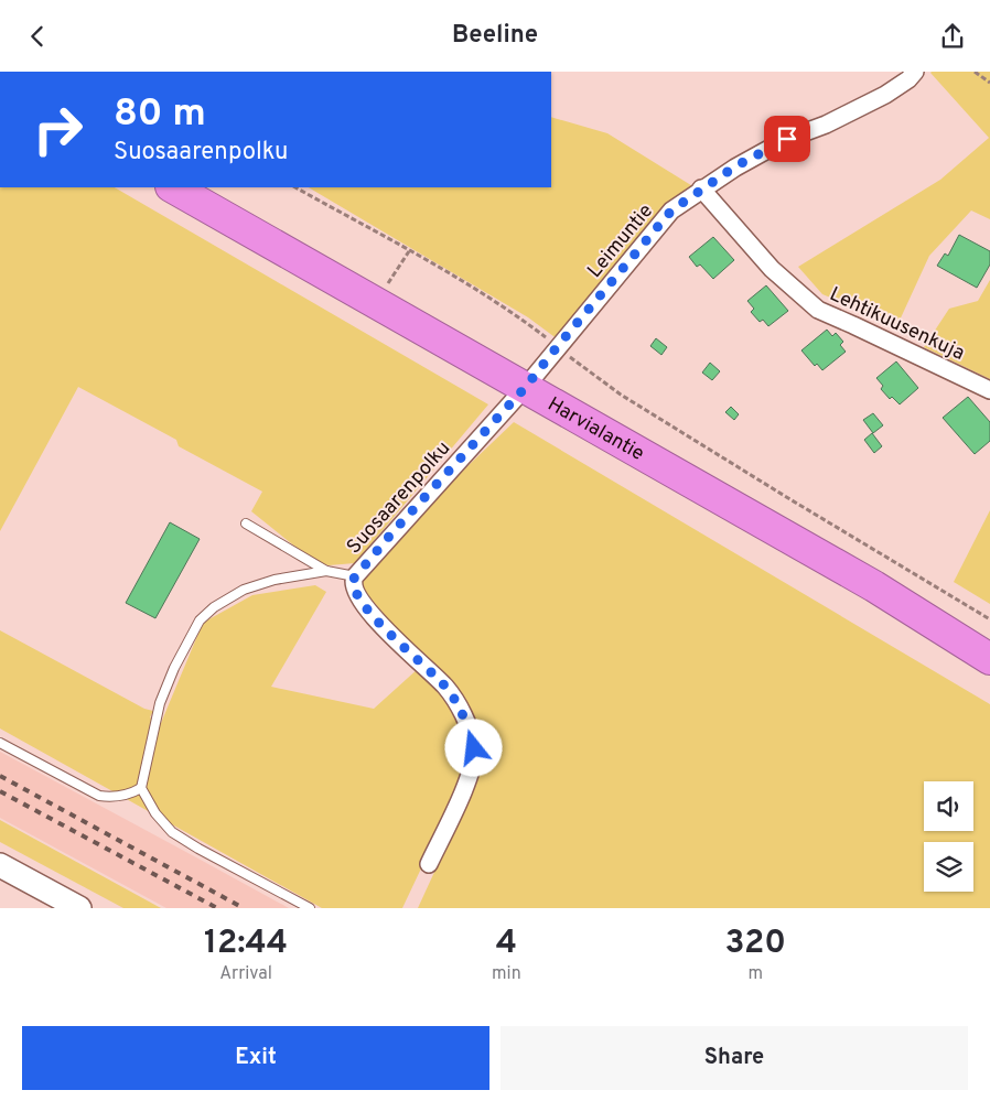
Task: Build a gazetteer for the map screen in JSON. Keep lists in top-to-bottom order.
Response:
{
  "streets": {
    "highway": ["Harvialantie"],
    "street": ["Leimuntie", "Lehtikuusenkuja", "Suosaarenpolku"]
  },
  "crossings": [
    ["Leimuntie", "Lehtikuusenkuja"],
    ["Leimuntie", "Harvialantie"],
    ["Leimuntie", "Suosaarenpolku"],
    ["Harvialantie", "Suosaarenpolku"]
  ],
  "page": {
    "header": "Beeline",
    "turn": ["80 m", "Suosaarenpolku"],
    "eta": [
      "12:44",
      "Arrival",
      "4",
      "min",
      "320",
      "m"
    ],
    "buttons": ["Exit", "Share"]
  }
}
